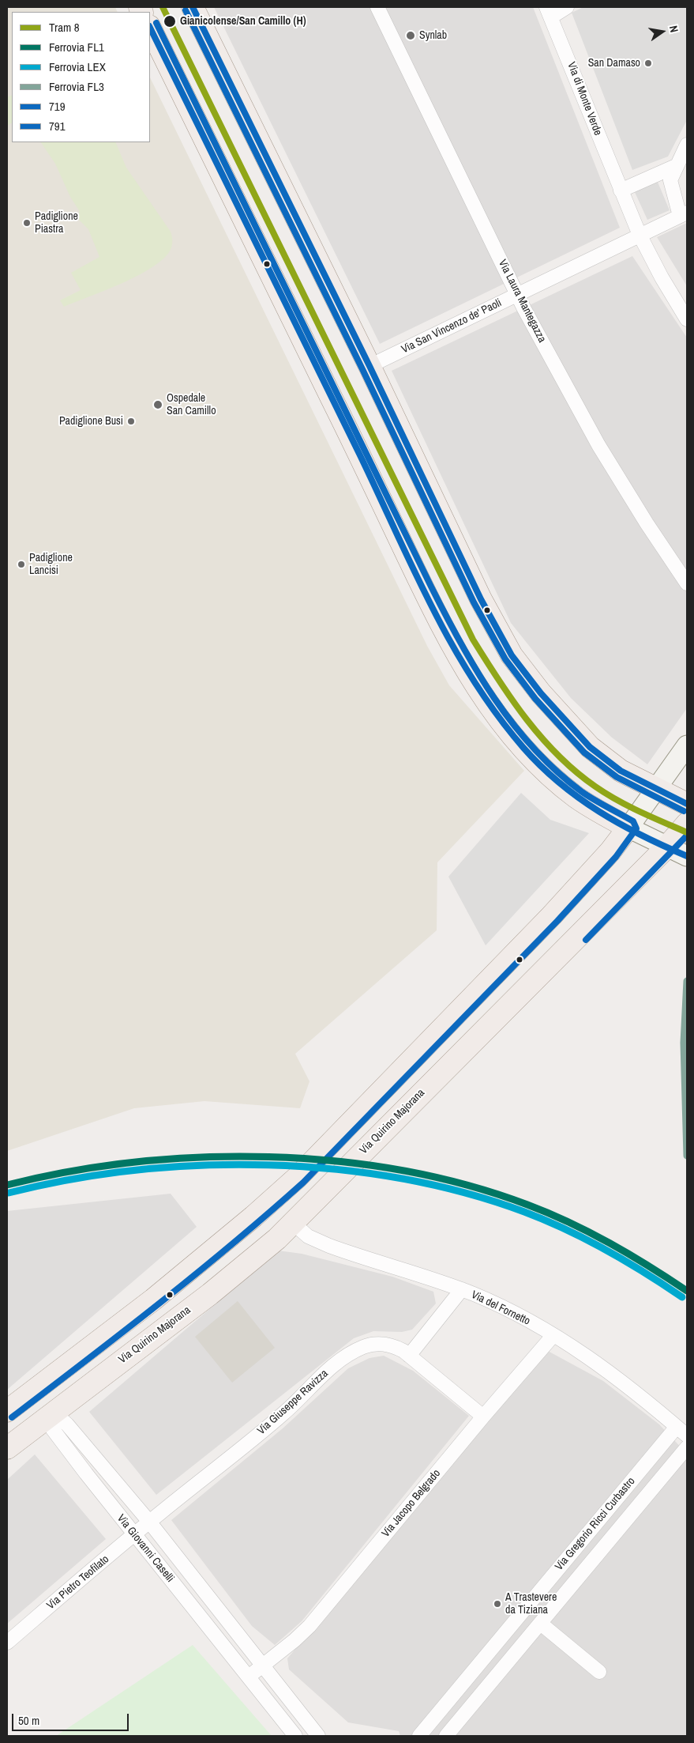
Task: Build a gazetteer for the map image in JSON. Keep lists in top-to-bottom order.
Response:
{
  "streets": {
    "main road": ["Via Quirino Majorana"],
    "street": [
      "Via di Monte Verde",
      "Via Laura Mantegazza",
      "Via San Vincenzo de' Paoli",
      "Via del Fornetto",
      "Via Giuseppe Ravizza",
      "Via Jacopo Belgrado",
      "Via Gregorio Ricci Curbastro",
      "Via Giovanni Caselli",
      "Via Pietro Teofilato"
    ]
  },
  "crossings": [
    ["Via di Monte Verde", "Via San Vincenzo de' Paoli"],
    ["Via Laura Mantegazza", "Via San Vincenzo de' Paoli"],
    ["Via Quirino Majorana", "Via del Fornetto"],
    ["Via Quirino Majorana", "Via Giovanni Caselli"],
    ["Via del Fornetto", "Via Jacopo Belgrado"],
    ["Via del Fornetto", "Via Gregorio Ricci Curbastro"],
    ["Via Giuseppe Ravizza", "Via Jacopo Belgrado"],
    ["Via Giuseppe Ravizza", "Via Giovanni Caselli"],
    ["Via Giuseppe Ravizza", "Via Pietro Teofilato"],
    ["Via Jacopo Belgrado", "Via Giovanni Caselli"],
    ["Via Giovanni Caselli", "Via Pietro Teofilato"]
  ],
  "places": [
    "Gianicolense/San Camillo (H)",
    "Synlab",
    "San Damaso",
    "Padiglione Piastra",
    "Ospedale San Camillo",
    "Padiglione Busi",
    "Padiglione Lancisi",
    "A Trastevere da Tiziana"
  ],
  "lines": [
    "tram line 8",
    "transit line 719",
    "transit line 791",
    "rail line FL3",
    "rail line FL1",
    "rail line LEX"
  ],
  "legend": [
    "Tram 8",
    "Ferrovia FL1",
    "Ferrovia LEX",
    "Ferrovia FL3",
    "719",
    "791"
  ],
  "scale_bar": "50 m",
  "north": "right"
}
